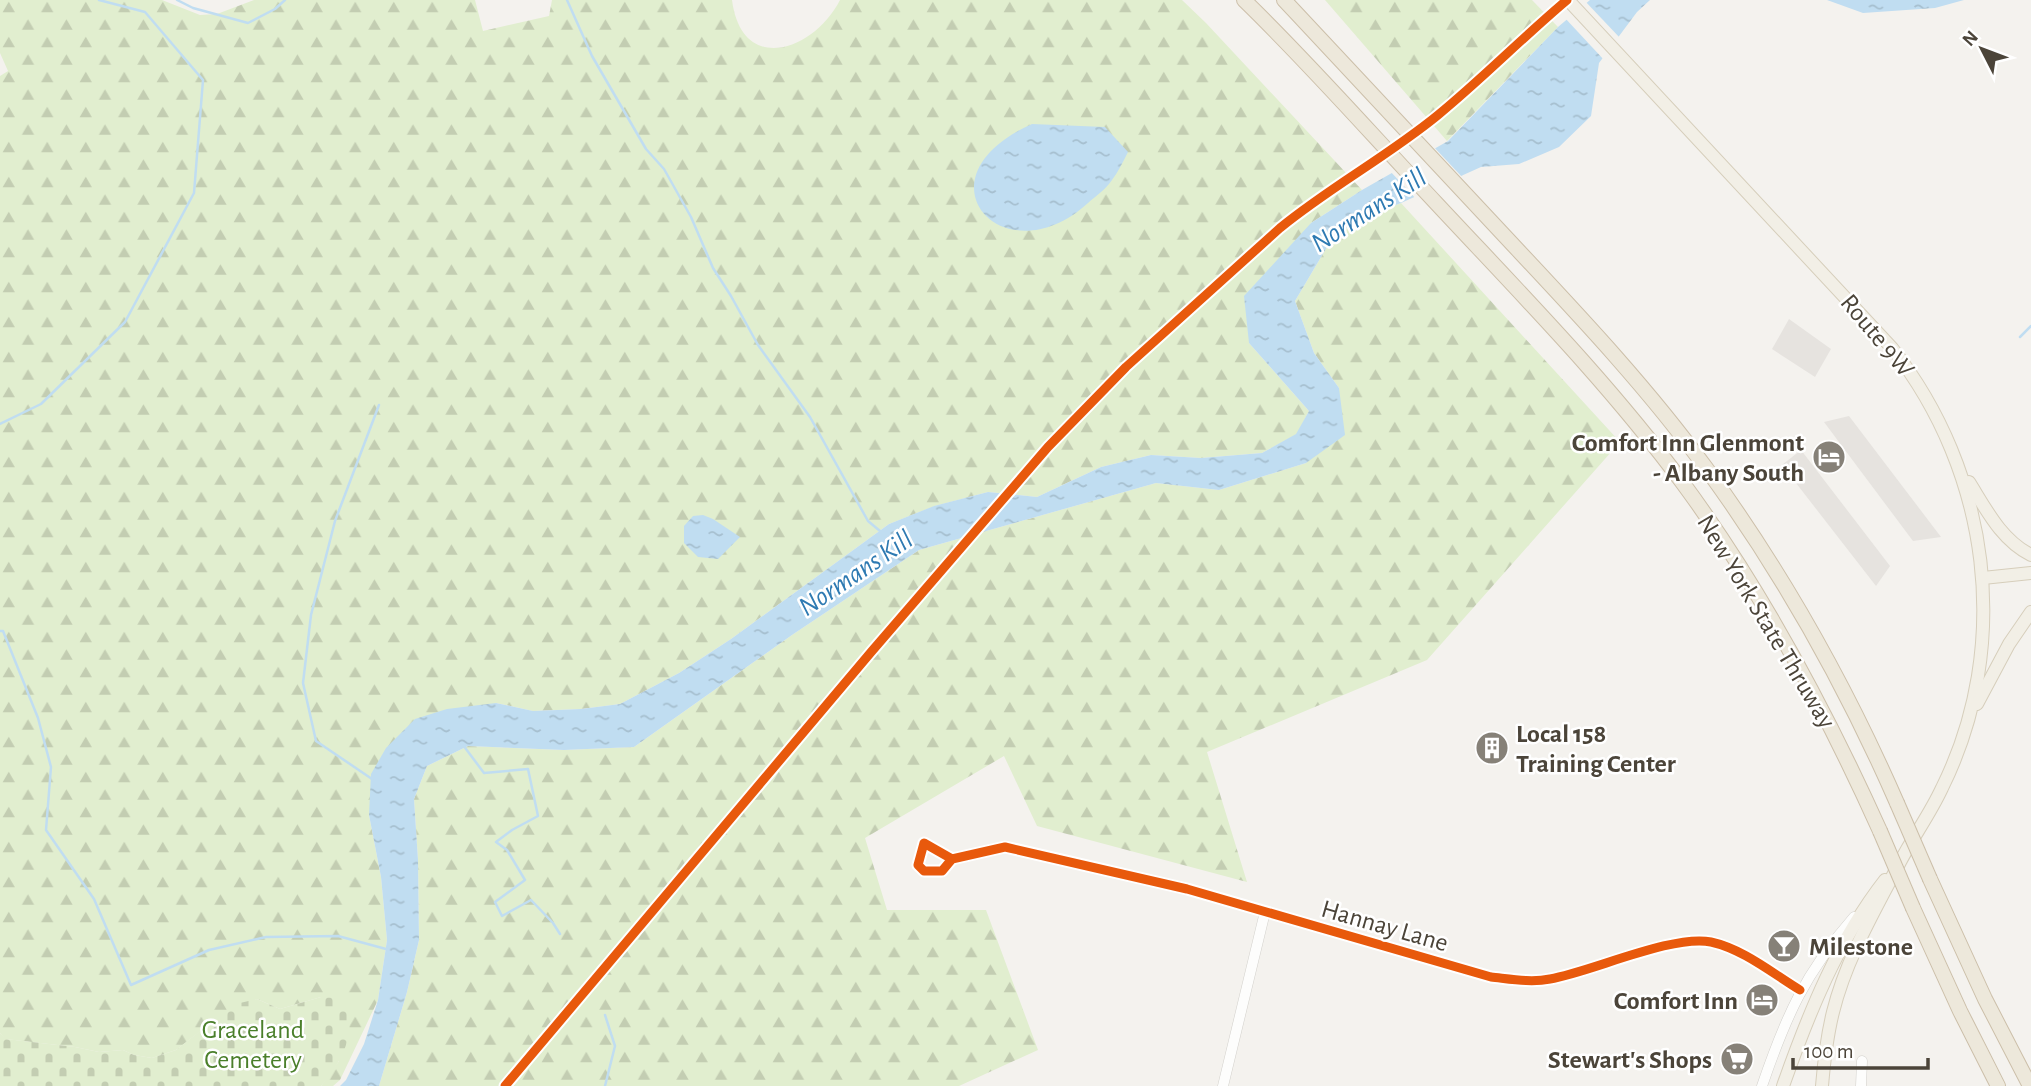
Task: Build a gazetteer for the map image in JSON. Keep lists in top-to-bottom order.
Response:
{
  "streets": {
    "highway": ["New York State Thruway"],
    "main road": ["Route 9W"],
    "street": ["Hannay Lane"]
  },
  "water": ["Normans Kill"],
  "parks": ["Graceland Cemetery"],
  "places": {
    "hotel": ["Comfort Inn Glenmont - Albany South", "Comfort Inn"],
    "building": ["Local 158 Training Center"],
    "bar": ["Milestone"],
    "supermarket": ["Stewart's Shops"]
  },
  "scale_bar": "100 m",
  "north": "top left"
}
